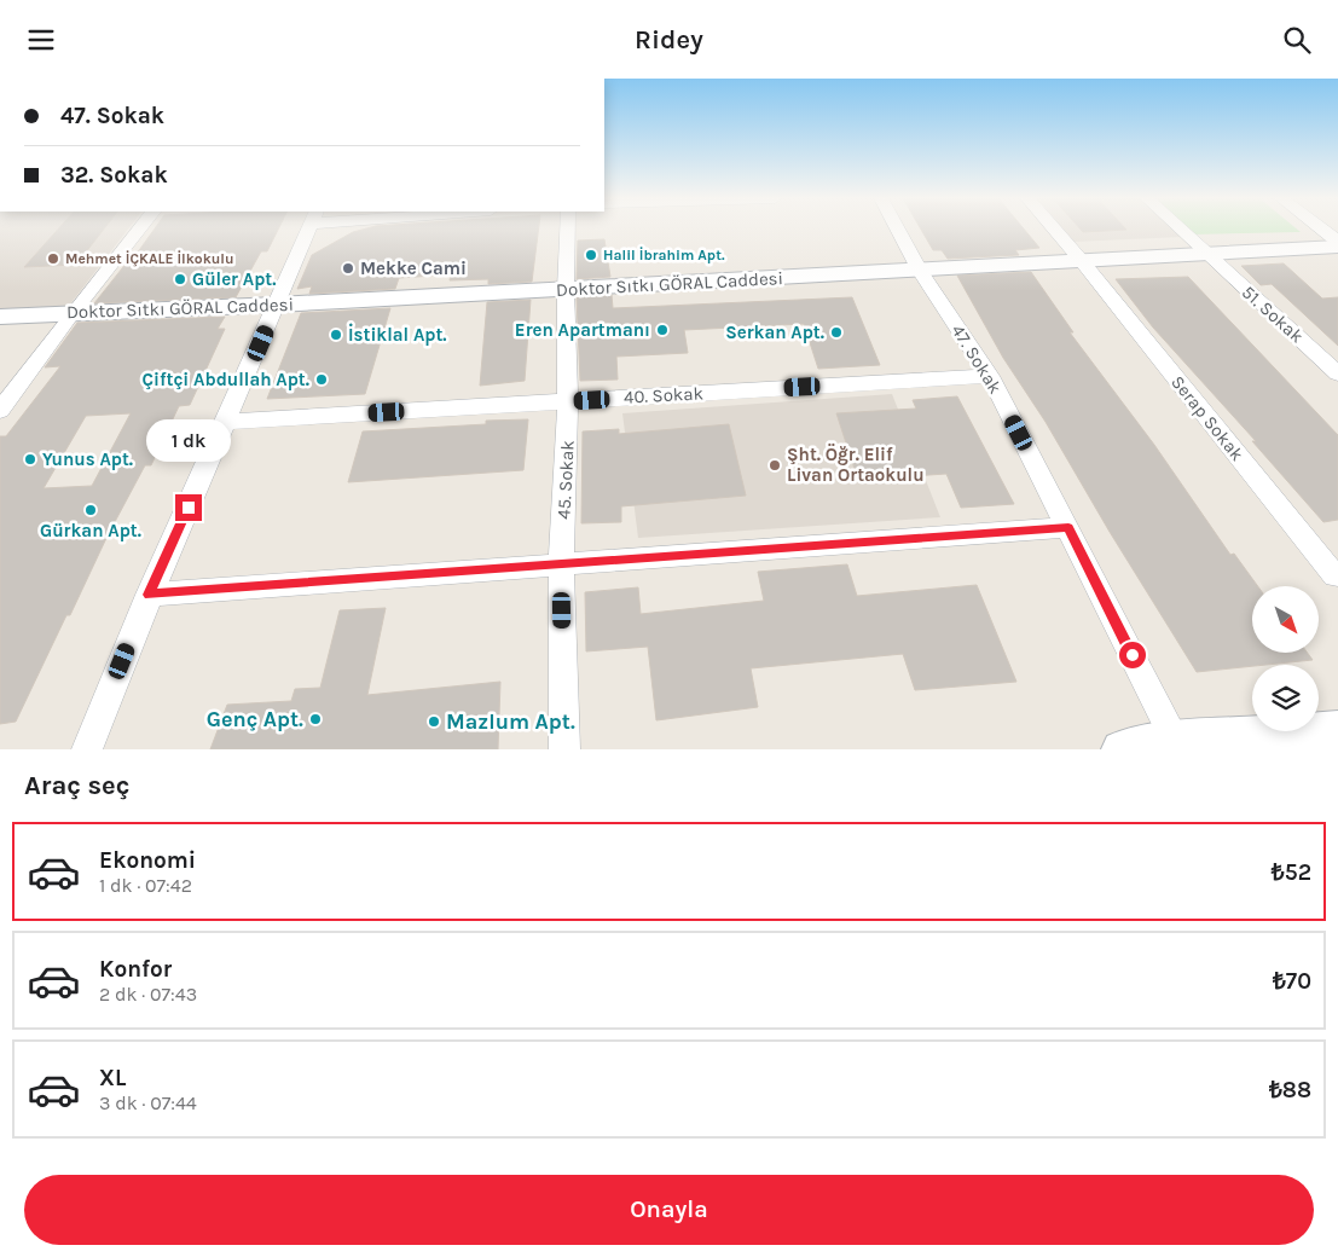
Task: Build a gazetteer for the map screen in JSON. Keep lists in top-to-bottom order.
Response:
{
  "streets": {
    "street": [
      "Doktor Sıtkı GÖRAL Caddesi",
      "51. Sokak",
      "47. Sokak",
      "40. Sokak",
      "Serap Sokak",
      "45. Sokak"
    ]
  },
  "crossings": [
    ["Doktor Sıtkı GÖRAL Caddesi", "51. Sokak"],
    ["Doktor Sıtkı GÖRAL Caddesi", "47. Sokak"],
    ["Doktor Sıtkı GÖRAL Caddesi", "Serap Sokak"],
    ["Doktor Sıtkı GÖRAL Caddesi", "45. Sokak"],
    ["47. Sokak", "40. Sokak"],
    ["40. Sokak", "45. Sokak"]
  ],
  "places": [
    "Halil İbrahim Apt.",
    "Mehmet İÇKALE İlkokulu",
    "Mekke Cami",
    "Güler Apt.",
    "Eren Apartmanı",
    "Serkan Apt.",
    "İstiklal Apt.",
    "Çiftçi Abdullah Apt.",
    "Yunus Apt.",
    "Şht. Öğr. Elif Livan Ortaokulu",
    "Gürkan Apt.",
    "Genç Apt.",
    "Mazlum Apt."
  ],
  "north": "bottom right",
  "page": {
    "header": "Ridey",
    "banner": ["47. Sokak", "32. Sokak"],
    "bubble": "1 dk",
    "heading": "Araç seç",
    "list": [
      {
        "name": "Ekonomi",
        "note": "1 dk · 07:42",
        "value": "₺52"
      },
      {
        "name": "Konfor",
        "note": "2 dk · 07:43",
        "value": "₺70"
      },
      {
        "name": "XL",
        "note": "3 dk · 07:44",
        "value": "₺88"
      }
    ],
    "buttons": "Onayla"
  }
}
